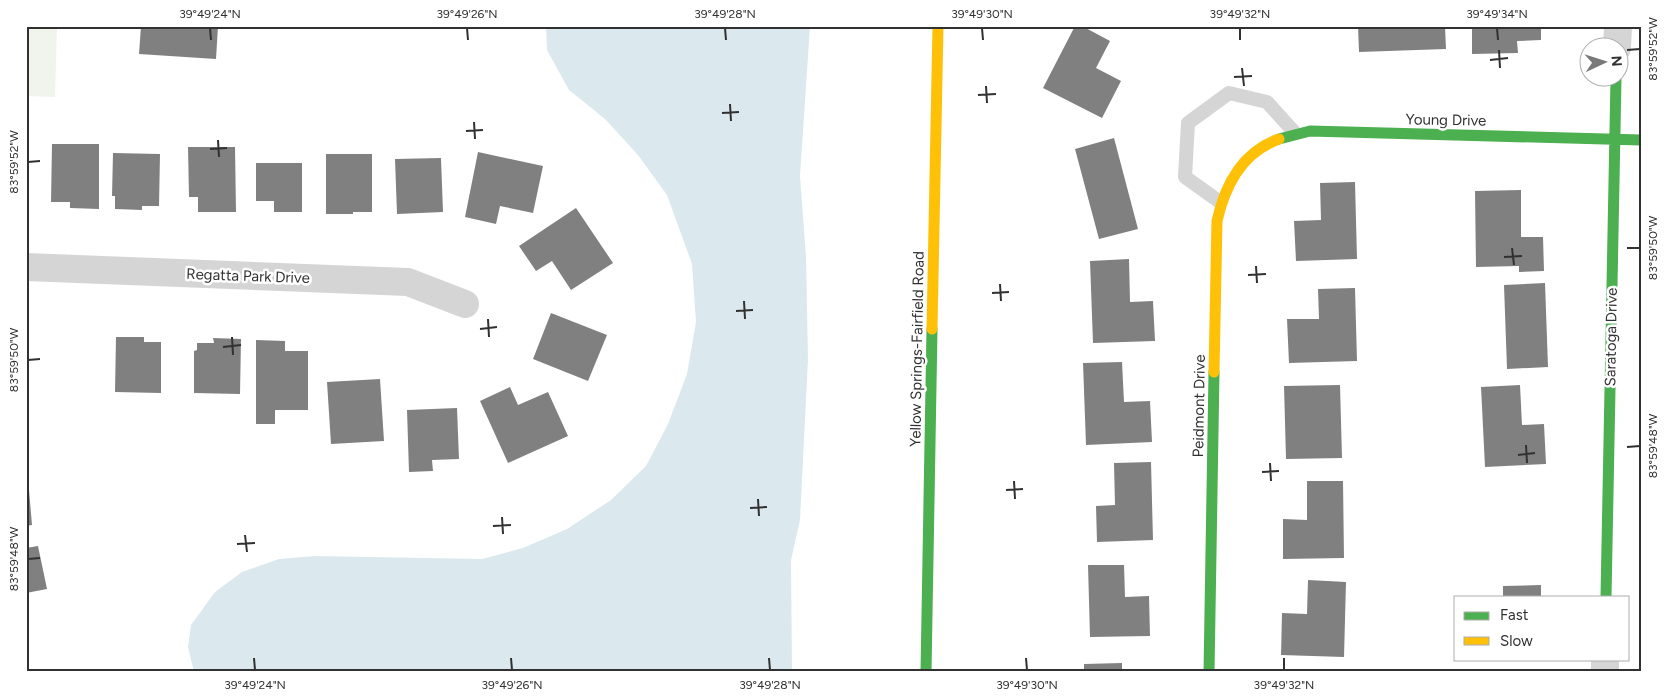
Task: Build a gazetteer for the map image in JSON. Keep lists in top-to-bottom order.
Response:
{
  "streets": {
    "street": [
      "Young Drive",
      "Regatta Park Drive",
      "Saratoga Drive",
      "Yellow Springs-Fairfield Road",
      "Peidmont Drive"
    ]
  },
  "crossings": [
    ["Young Drive", "Saratoga Drive"],
    ["Young Drive", "Peidmont Drive"]
  ],
  "legend": ["Fast", "Slow"],
  "north": "right",
  "coordinates": [
    "39°49'24\"N",
    "39°49'26\"N",
    "39°49'28\"N",
    "39°49'30\"N",
    "39°49'32\"N",
    "39°49'34\"N",
    "83°59'52\"W",
    "83°59'50\"W",
    "83°59'48\"W"
  ]
}
